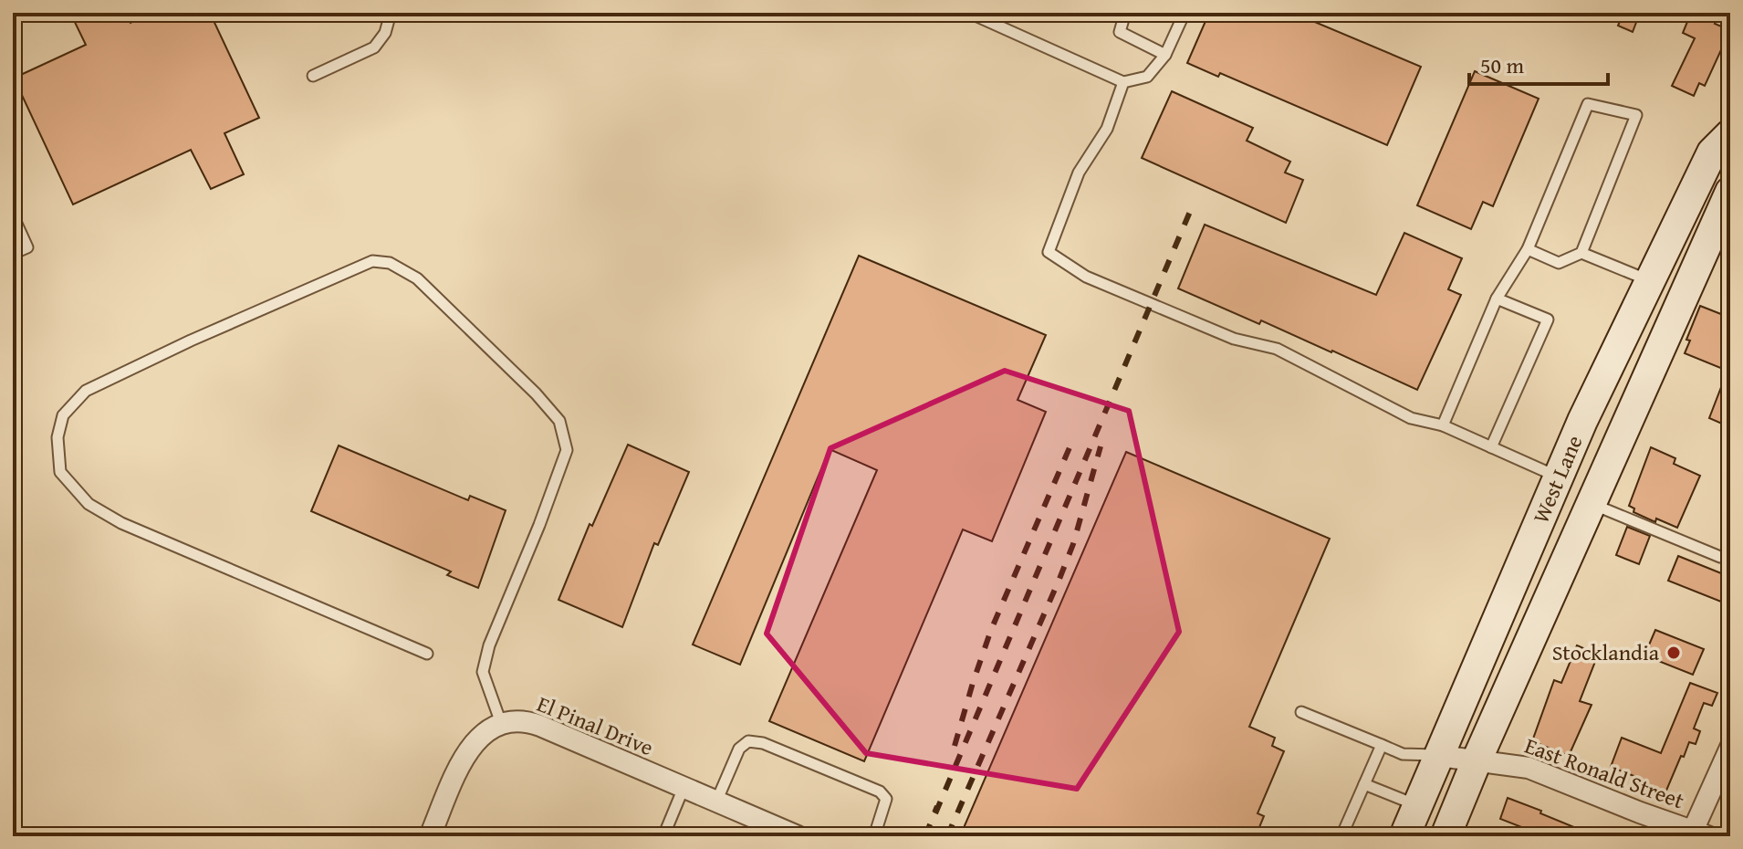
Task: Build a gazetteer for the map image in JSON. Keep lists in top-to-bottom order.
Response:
{
  "streets": {
    "main road": ["West Lane"],
    "street": ["El Pinal Drive", "East Ronald Street"]
  },
  "crossings": [
    ["West Lane", "East Ronald Street"]
  ],
  "places": ["Stocklandia"],
  "scale_bar": "50 m"
}
